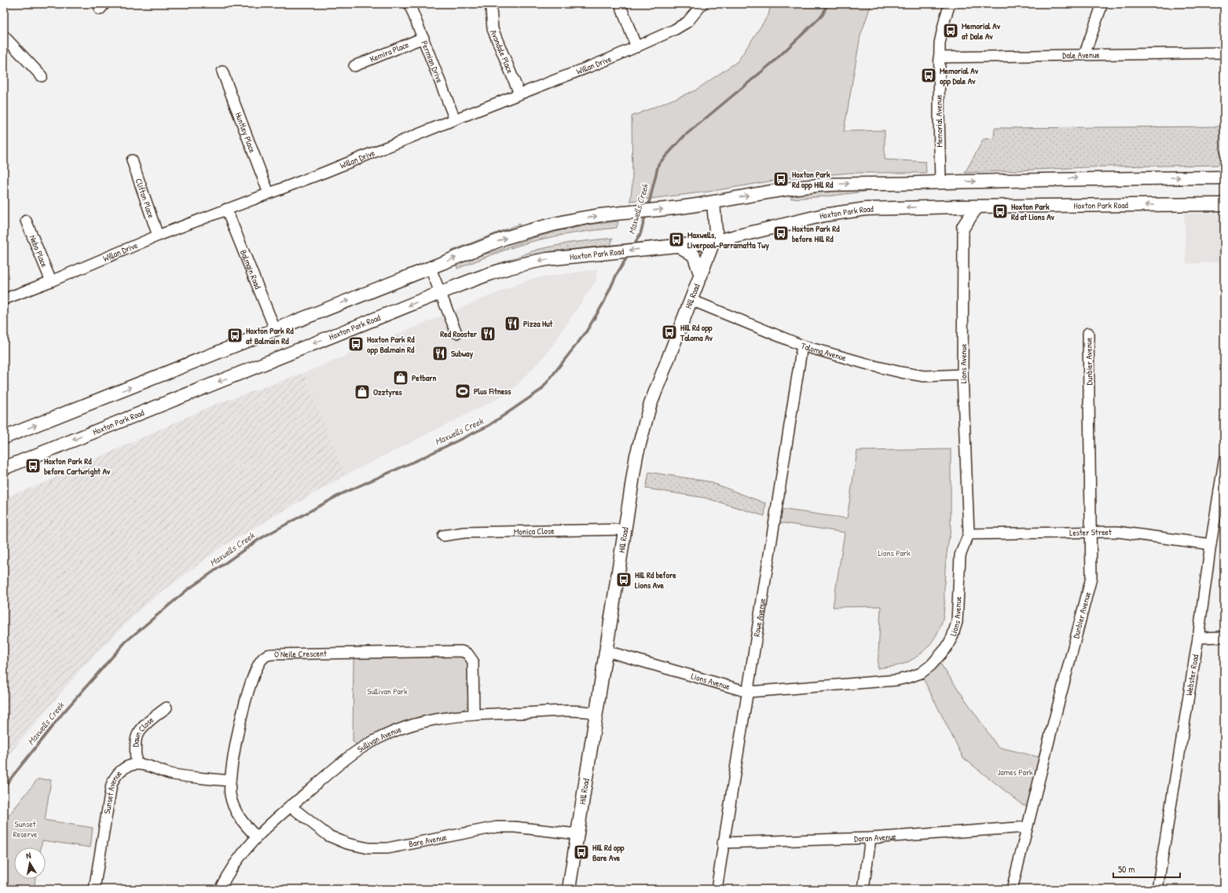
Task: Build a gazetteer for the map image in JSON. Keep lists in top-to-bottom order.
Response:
{
  "streets": {
    "main road": ["Hoxton Park Road", "Hill Road"],
    "street": [
      "Kemira Place",
      "Avondale Place",
      "Dale Avenue",
      "Permian Drive",
      "Willan Drive",
      "Memorial Avenue",
      "Huntley Place",
      "Clifton Place",
      "Nebo Place",
      "Balmain Road",
      "Taloma Avenue",
      "Dunbier Avenue",
      "Lions Avenue",
      "Monica Close",
      "Lester Street",
      "Rowe Avenue",
      "O'Neile Crescent",
      "Webster Road",
      "Dawn Close",
      "Sullivan Avenue",
      "Sunset Avenue",
      "Doran Avenue",
      "Bare Avenue"
    ]
  },
  "crossings": [
    ["Kemira Place", "Permian Drive"],
    ["Avondale Place", "Willan Drive"],
    ["Dale Avenue", "Memorial Avenue"],
    ["Permian Drive", "Willan Drive"],
    ["Willan Drive", "Huntley Place"],
    ["Willan Drive", "Clifton Place"],
    ["Willan Drive", "Nebo Place"],
    ["Willan Drive", "Balmain Road"],
    ["Hoxton Park Road", "Hill Road"],
    ["Hill Road", "Taloma Avenue"],
    ["Hill Road", "Lions Avenue"],
    ["Hill Road", "Monica Close"],
    ["Hill Road", "Sullivan Avenue"],
    ["Hill Road", "Bare Avenue"],
    ["Taloma Avenue", "Lions Avenue"],
    ["Taloma Avenue", "Rowe Avenue"],
    ["Dunbier Avenue", "Lester Street"],
    ["Dunbier Avenue", "Doran Avenue"],
    ["Lions Avenue", "Lester Street"],
    ["Lions Avenue", "Rowe Avenue"],
    ["Lester Street", "Webster Road"],
    ["Rowe Avenue", "Doran Avenue"],
    ["O'Neile Crescent", "Sullivan Avenue"],
    ["O'Neile Crescent", "Sunset Avenue"],
    ["Dawn Close", "Sunset Avenue"],
    ["Sullivan Avenue", "Bare Avenue"]
  ],
  "water": ["Maxwells Creek"],
  "parks": [
    "Lions Park",
    "Sullivan Park",
    "James Park",
    "Sunset Reserve"
  ],
  "places": {
    "bus stop": [
      "Memorial Av at Dale Av",
      "Memorial Av opp Dale Av",
      "Hoxton Park Rd opp Hill Rd",
      "Hoxton Park Rd at Lions Av",
      "Hoxton Park Rd before Hill Rd",
      "Maxwells, Liverpool-Parramatta Twy",
      "Hill Rd opp Taloma Av",
      "Hoxton Park Rd at Balmain Rd",
      "Hoxton Park Rd opp Balmain Rd",
      "Hoxton Park Rd before Cartwright Av",
      "Hill Rd before Lions Ave",
      "Hill Rd opp Bare Ave"
    ],
    "restaurant": ["Pizza Hut", "Red Rooster", "Subway"],
    "shop": ["Petbarn", "Ozztyres"],
    "sports": ["Plus Fitness"]
  },
  "scale_bar": "50 m",
  "north": "top"
}
